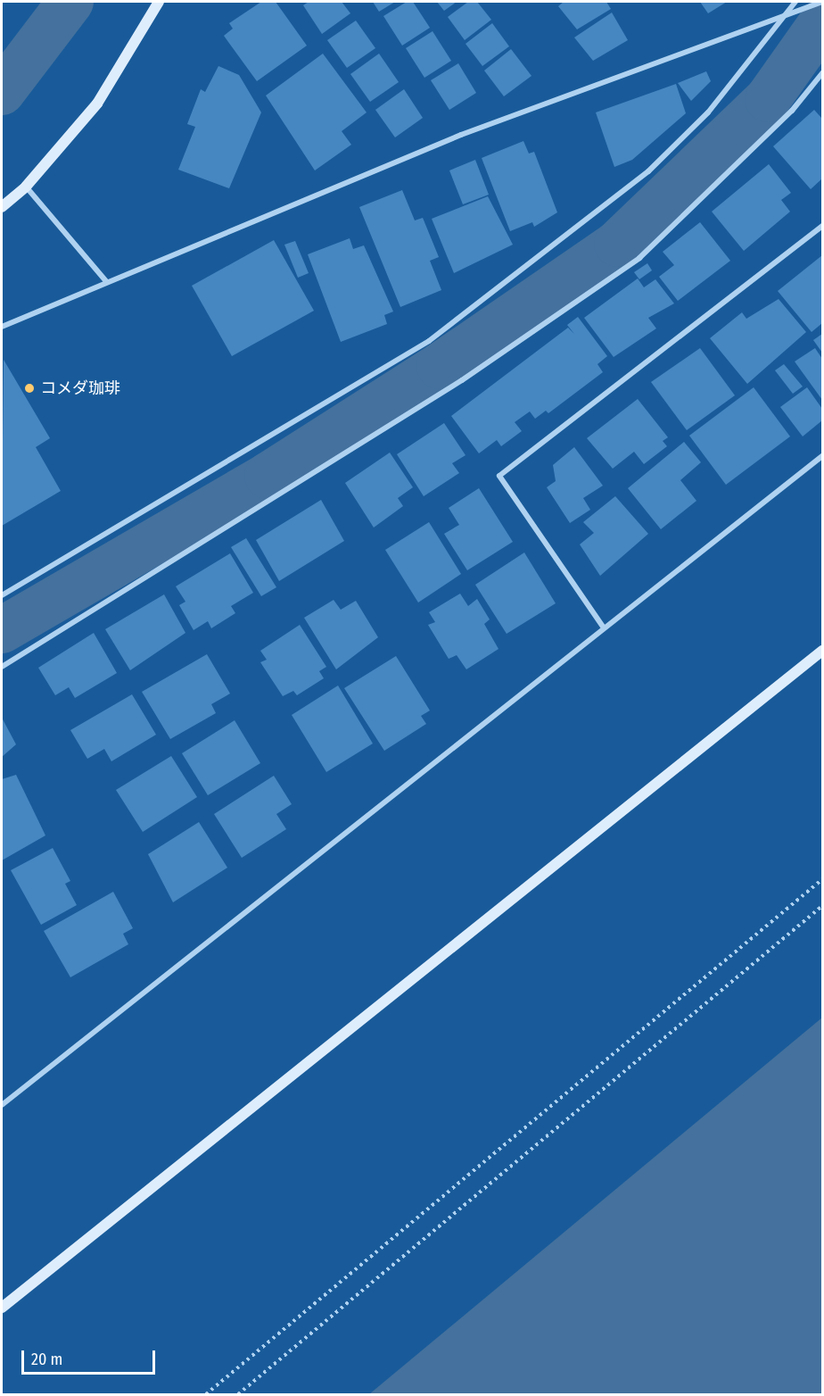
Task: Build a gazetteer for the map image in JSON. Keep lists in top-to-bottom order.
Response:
{
  "places": ["コメダ珈琲"],
  "scale_bar": "20 m"
}
